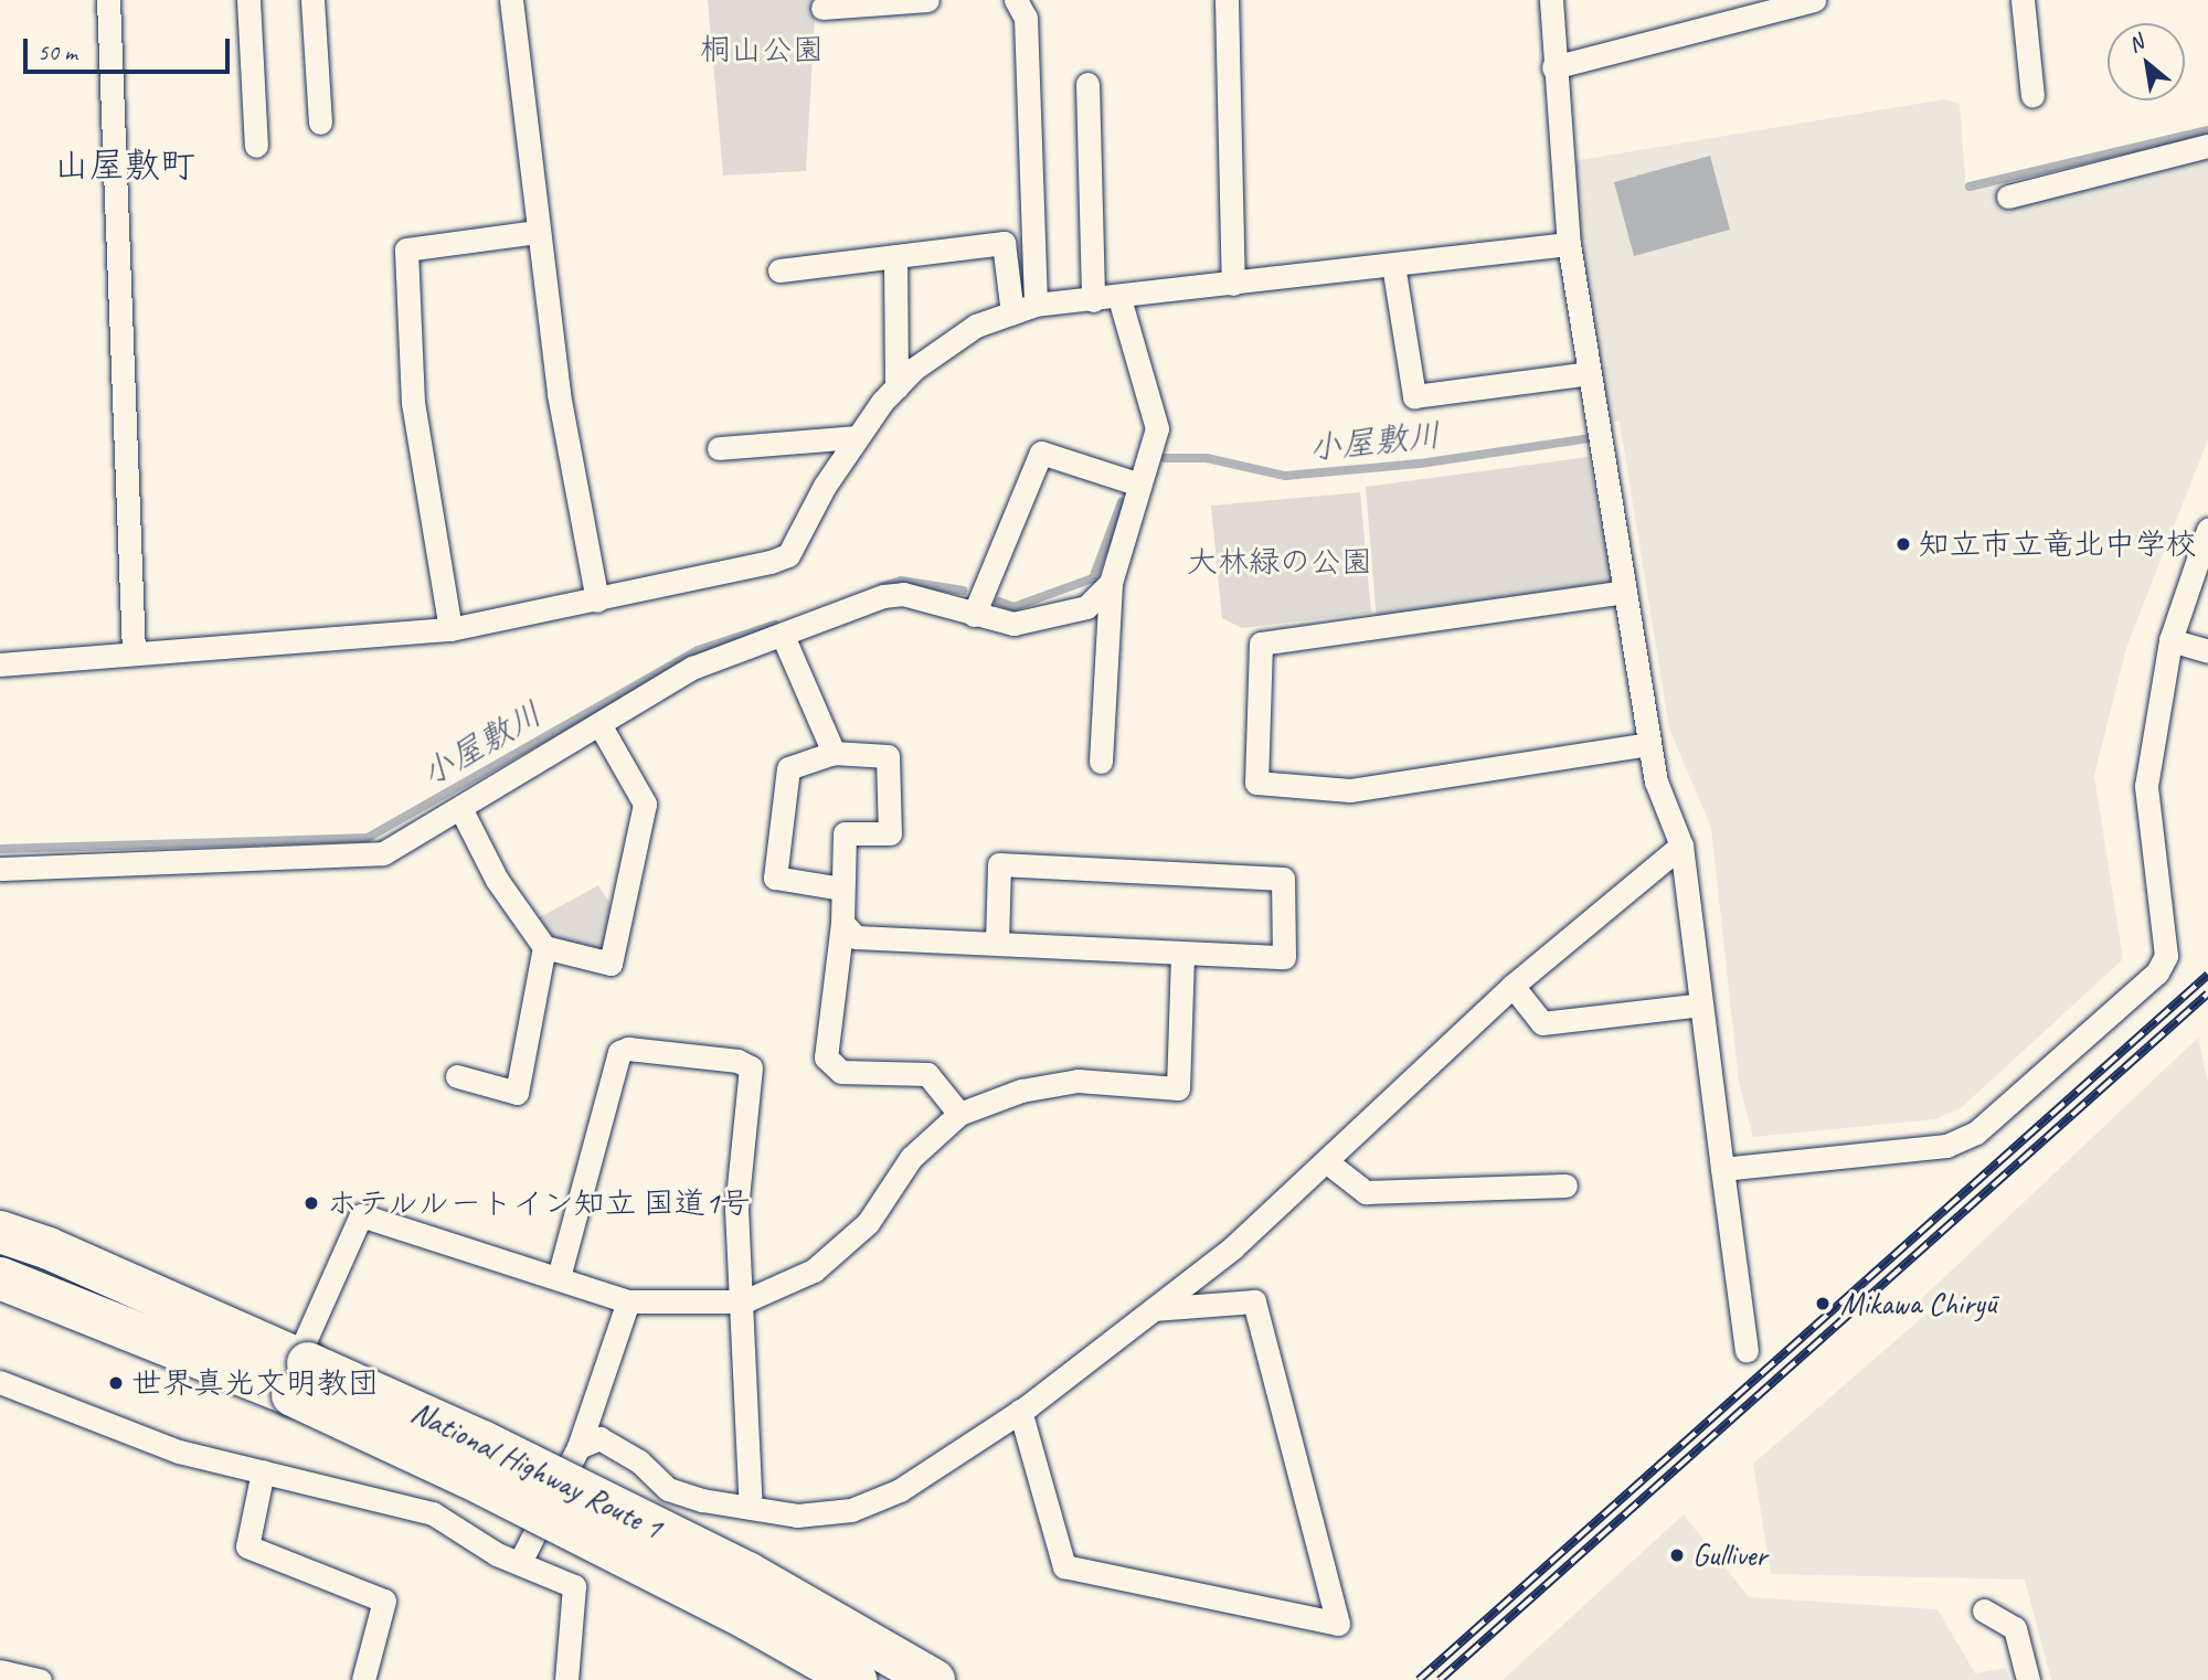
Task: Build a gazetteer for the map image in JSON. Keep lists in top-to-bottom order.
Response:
{
  "streets": {
    "highway": ["National Highway Route 1"]
  },
  "districts": ["山屋敷町"],
  "water": ["小屋敷川"],
  "parks": ["桐山公園", "大林緑の公園"],
  "places": [
    "知立市立竜北中学校",
    "ホテルルートイン知立 国道1号",
    "Mikawa Chiryū",
    "世界真光文明教団",
    "Gulliver"
  ],
  "scale_bar": "50 m",
  "north": "top left"
}
